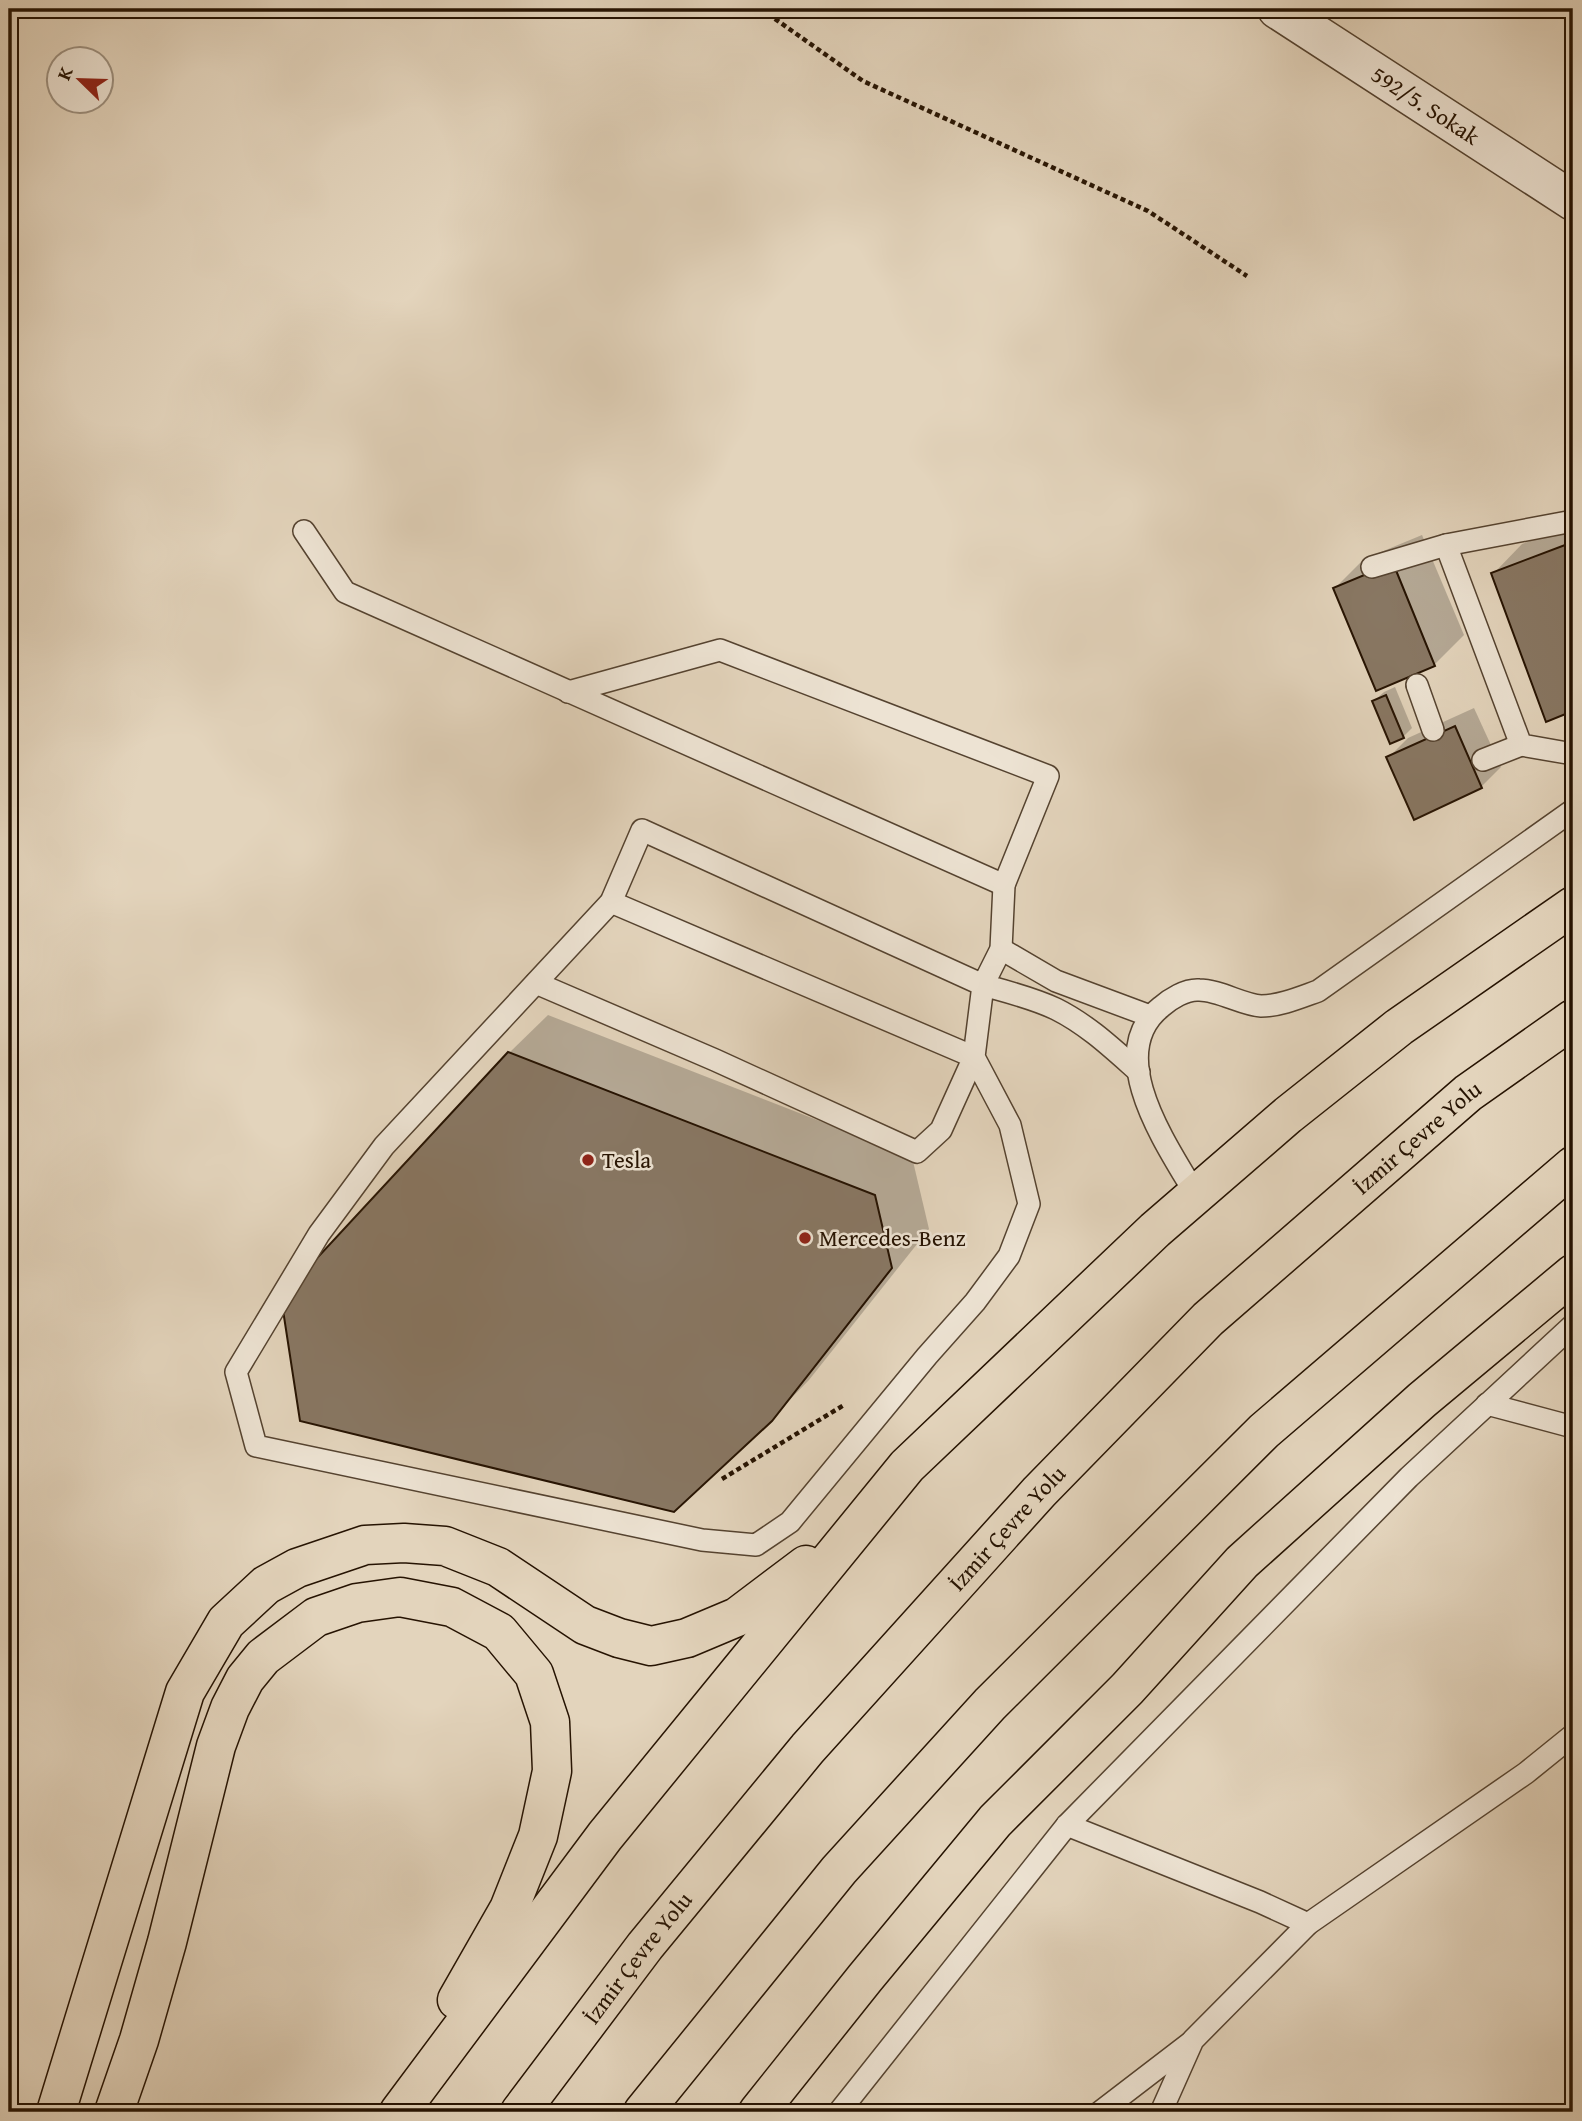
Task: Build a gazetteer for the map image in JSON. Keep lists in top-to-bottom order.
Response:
{
  "streets": {
    "highway": ["İzmir Çevre Yolu"],
    "street": ["592/5. Sokak"]
  },
  "places": ["Tesla", "Mercedes-Benz"],
  "north": "top left"
}
